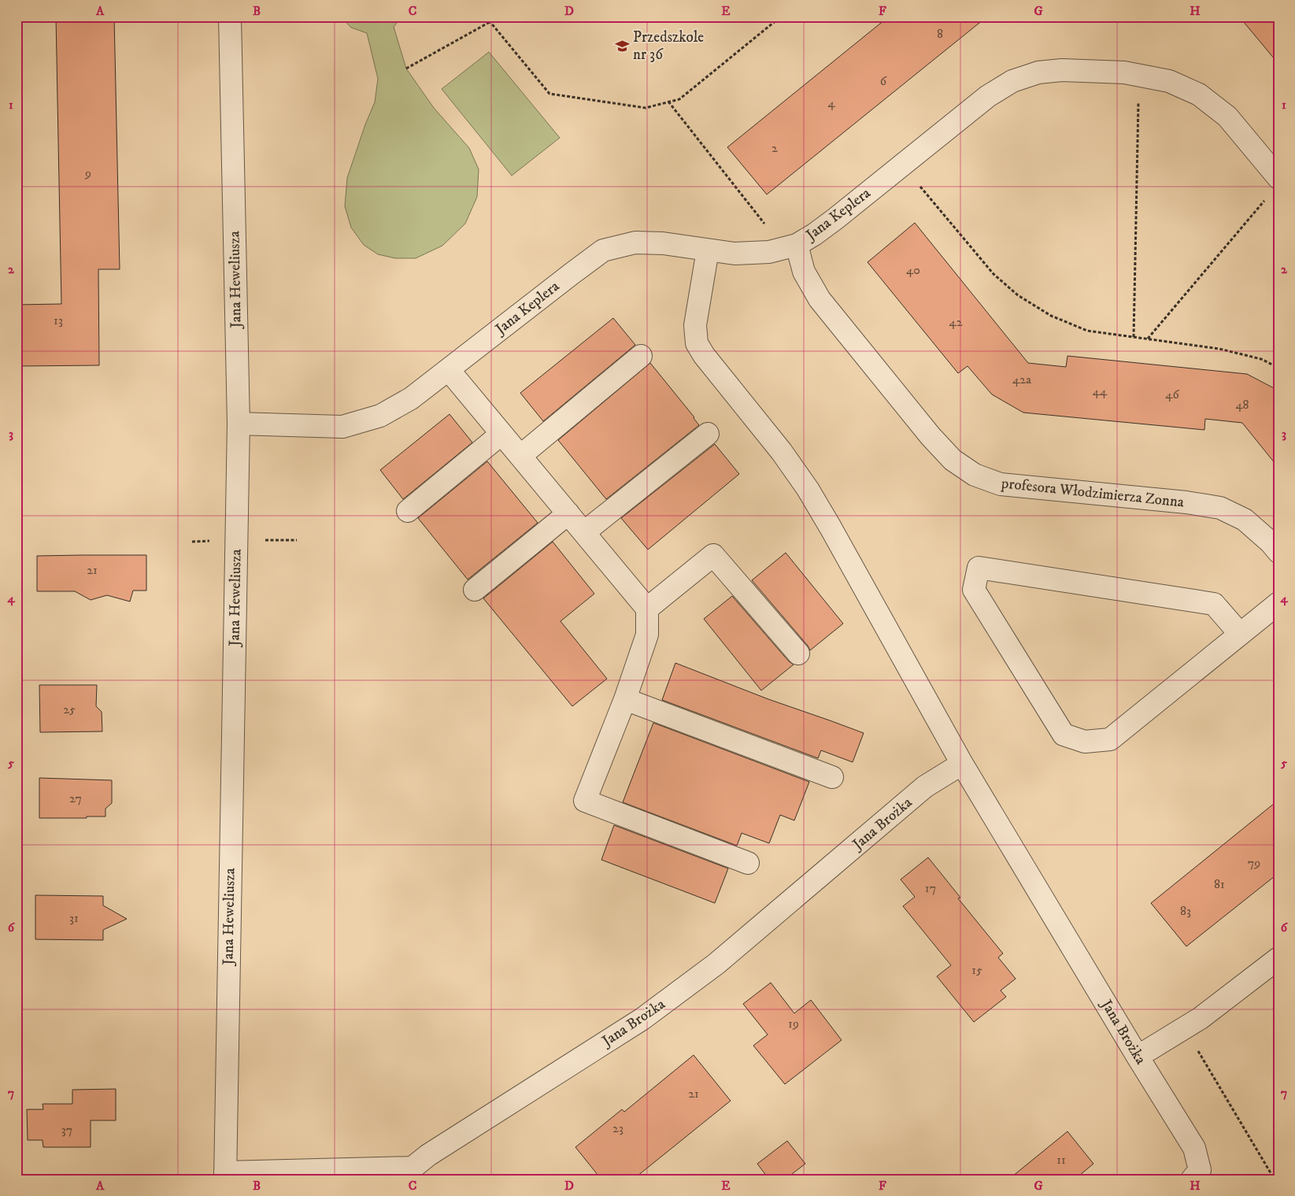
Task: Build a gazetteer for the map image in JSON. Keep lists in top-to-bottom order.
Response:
{
  "streets": {
    "street": [
      "Jana Keplera",
      "Jana Heweliusza",
      "profesora Włodzimierza Zonna",
      "Jana Brożka"
    ]
  },
  "crossings": [
    ["Jana Keplera", "Jana Heweliusza"],
    ["Jana Keplera", "profesora Włodzimierza Zonna"],
    ["Jana Heweliusza", "Jana Brożka"]
  ],
  "places": {
    "school or university": ["Przedszkole nr 36"]
  },
  "house_numbers": [
    "8",
    "6",
    "4",
    "2",
    "9",
    "40",
    "13",
    "42",
    "42a",
    "44",
    "46",
    "48",
    "21",
    "25",
    "27",
    "79",
    "81",
    "17",
    "83",
    "31",
    "15",
    "19",
    "21",
    "23",
    "37",
    "11"
  ],
  "grid": {
    "columns": [
      "A",
      "B",
      "C",
      "D",
      "E",
      "F",
      "G",
      "H"
    ],
    "rows": [
      "1",
      "2",
      "3",
      "4",
      "5",
      "6",
      "7"
    ]
  }
}
